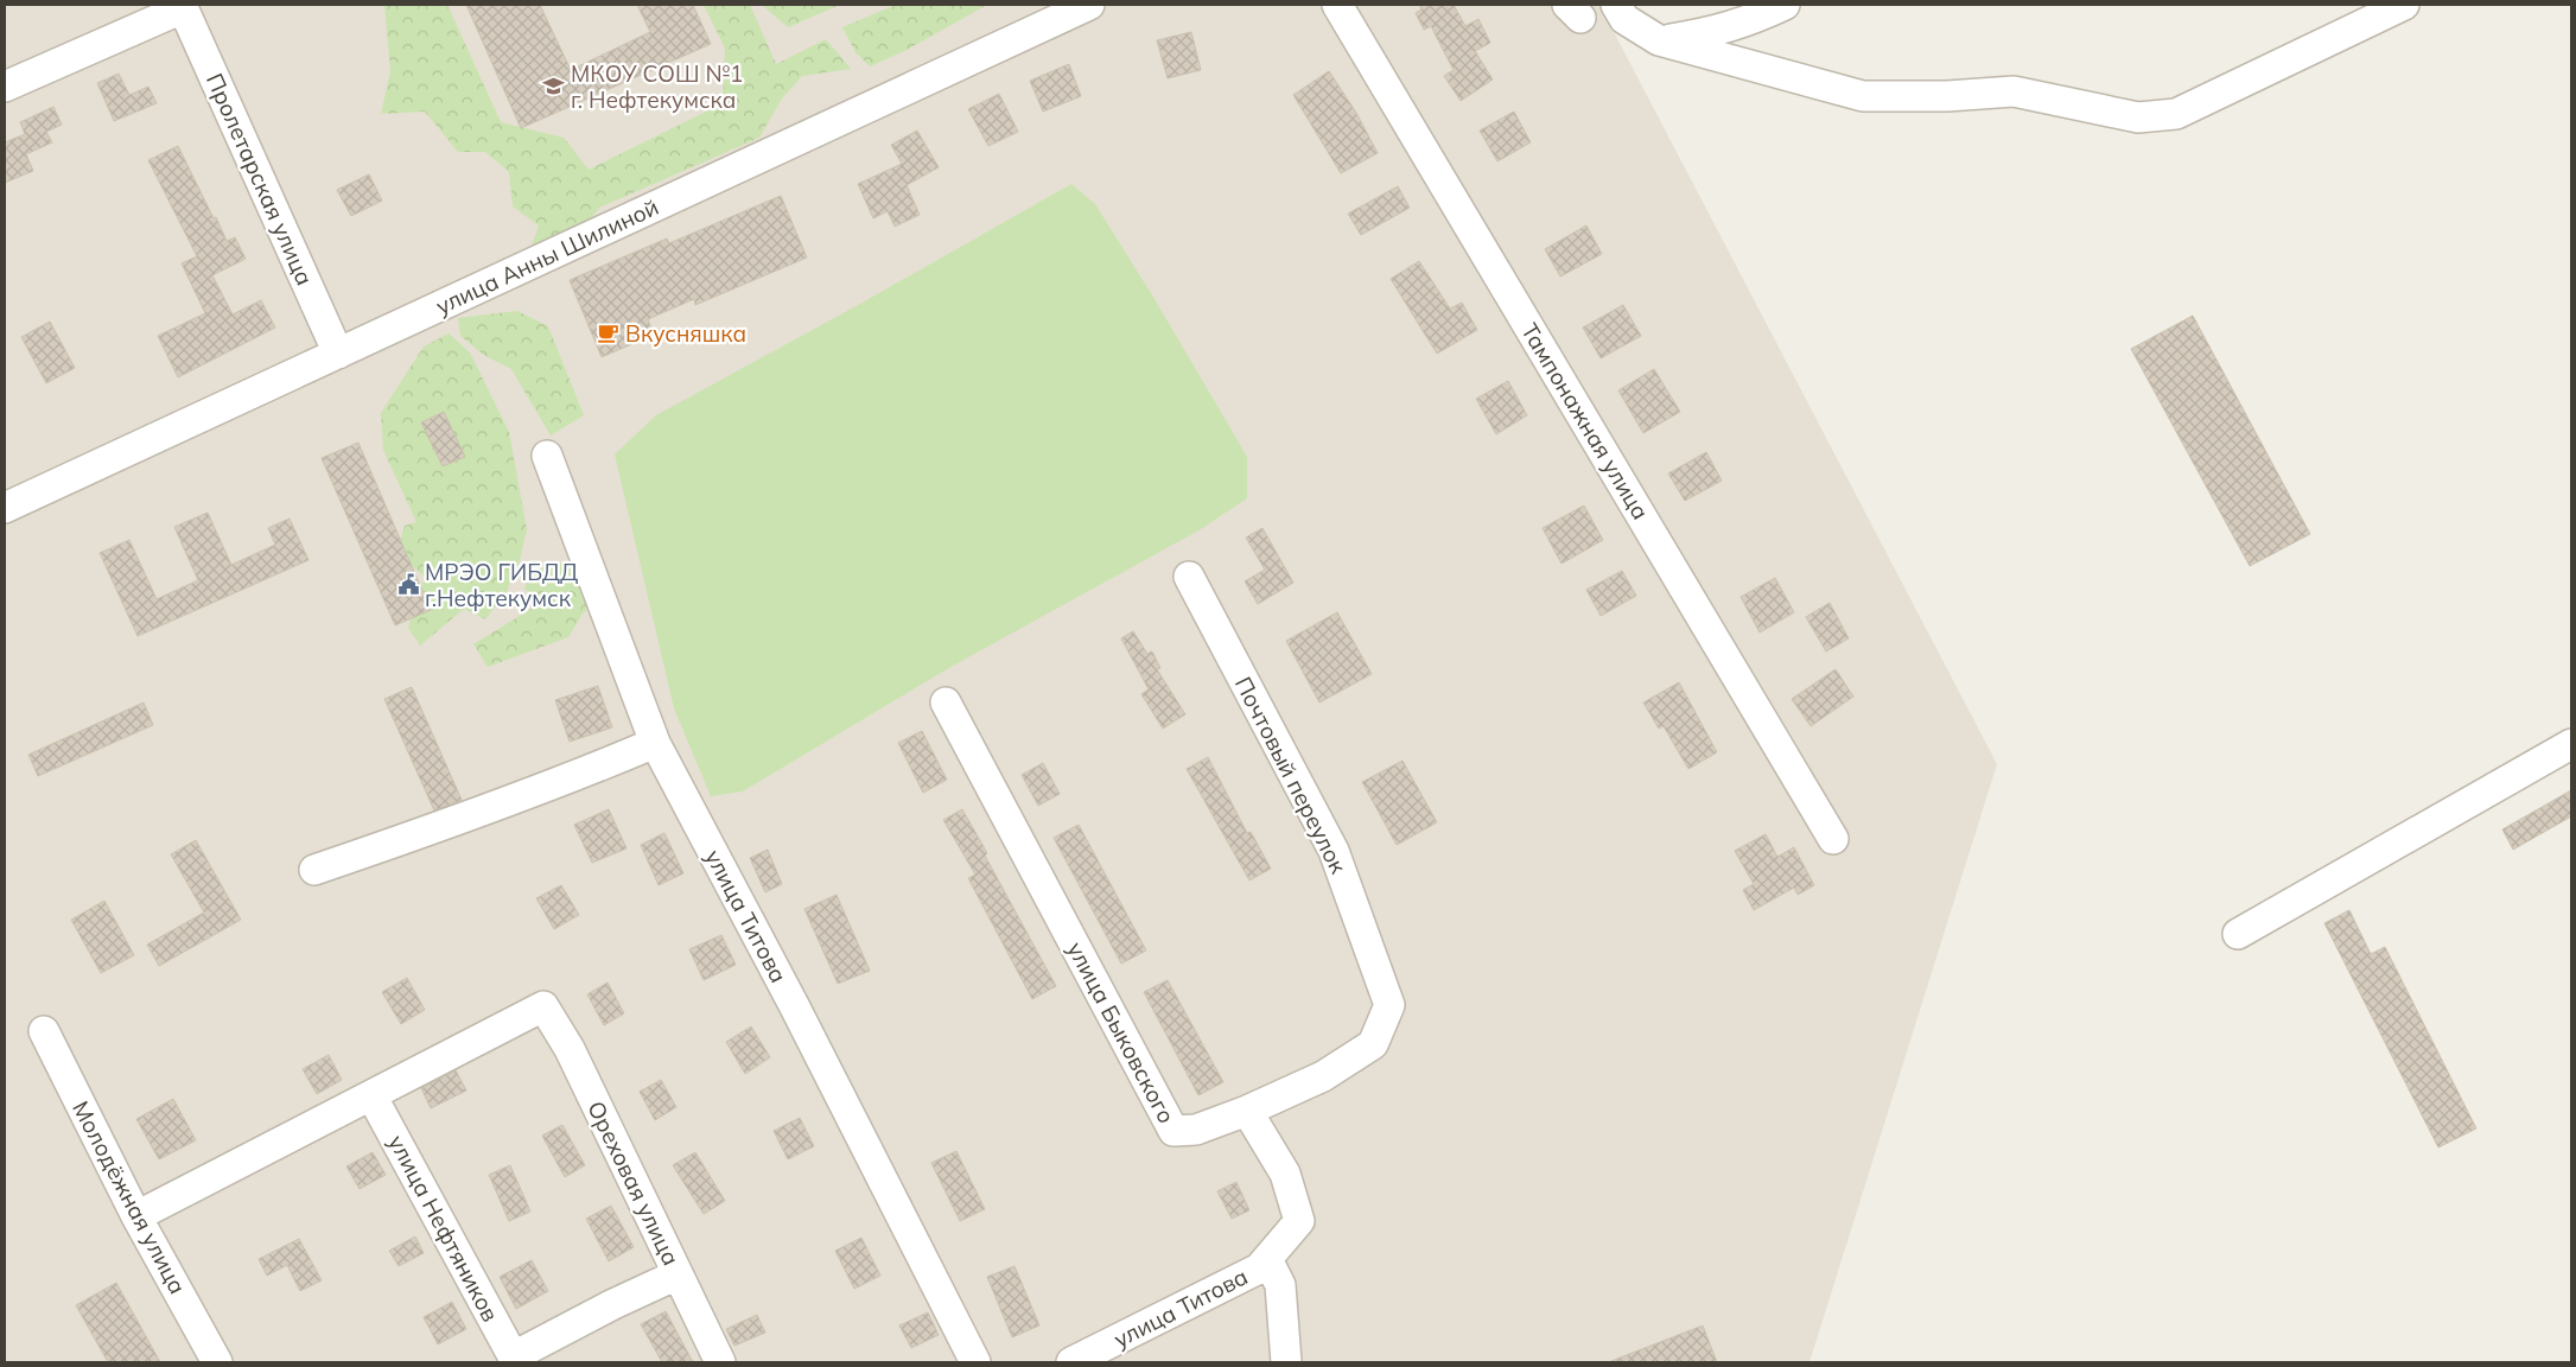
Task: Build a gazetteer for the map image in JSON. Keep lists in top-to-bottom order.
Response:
{
  "streets": {
    "street": [
      "Пролетарская улица",
      "улица Анны Шилиной",
      "Тампонажная улица",
      "Почтовый переулок",
      "улица Титова",
      "улица Быковского",
      "Ореховая улица",
      "Молодёжная улица",
      "улица Нефтяников"
    ]
  },
  "crossings": [
    ["Пролетарская улица", "улица Анны Шилиной"],
    ["Почтовый переулок", "улица Быковского"],
    ["Ореховая улица", "улица Нефтяников"]
  ],
  "places": {
    "school or university": ["МКОУ СОШ №1 г. Нефтекумска"],
    "cafe": ["Вкусняшка"],
    "public building": ["МРЭО ГИБДД г.Нефтекумск"]
  }
}
